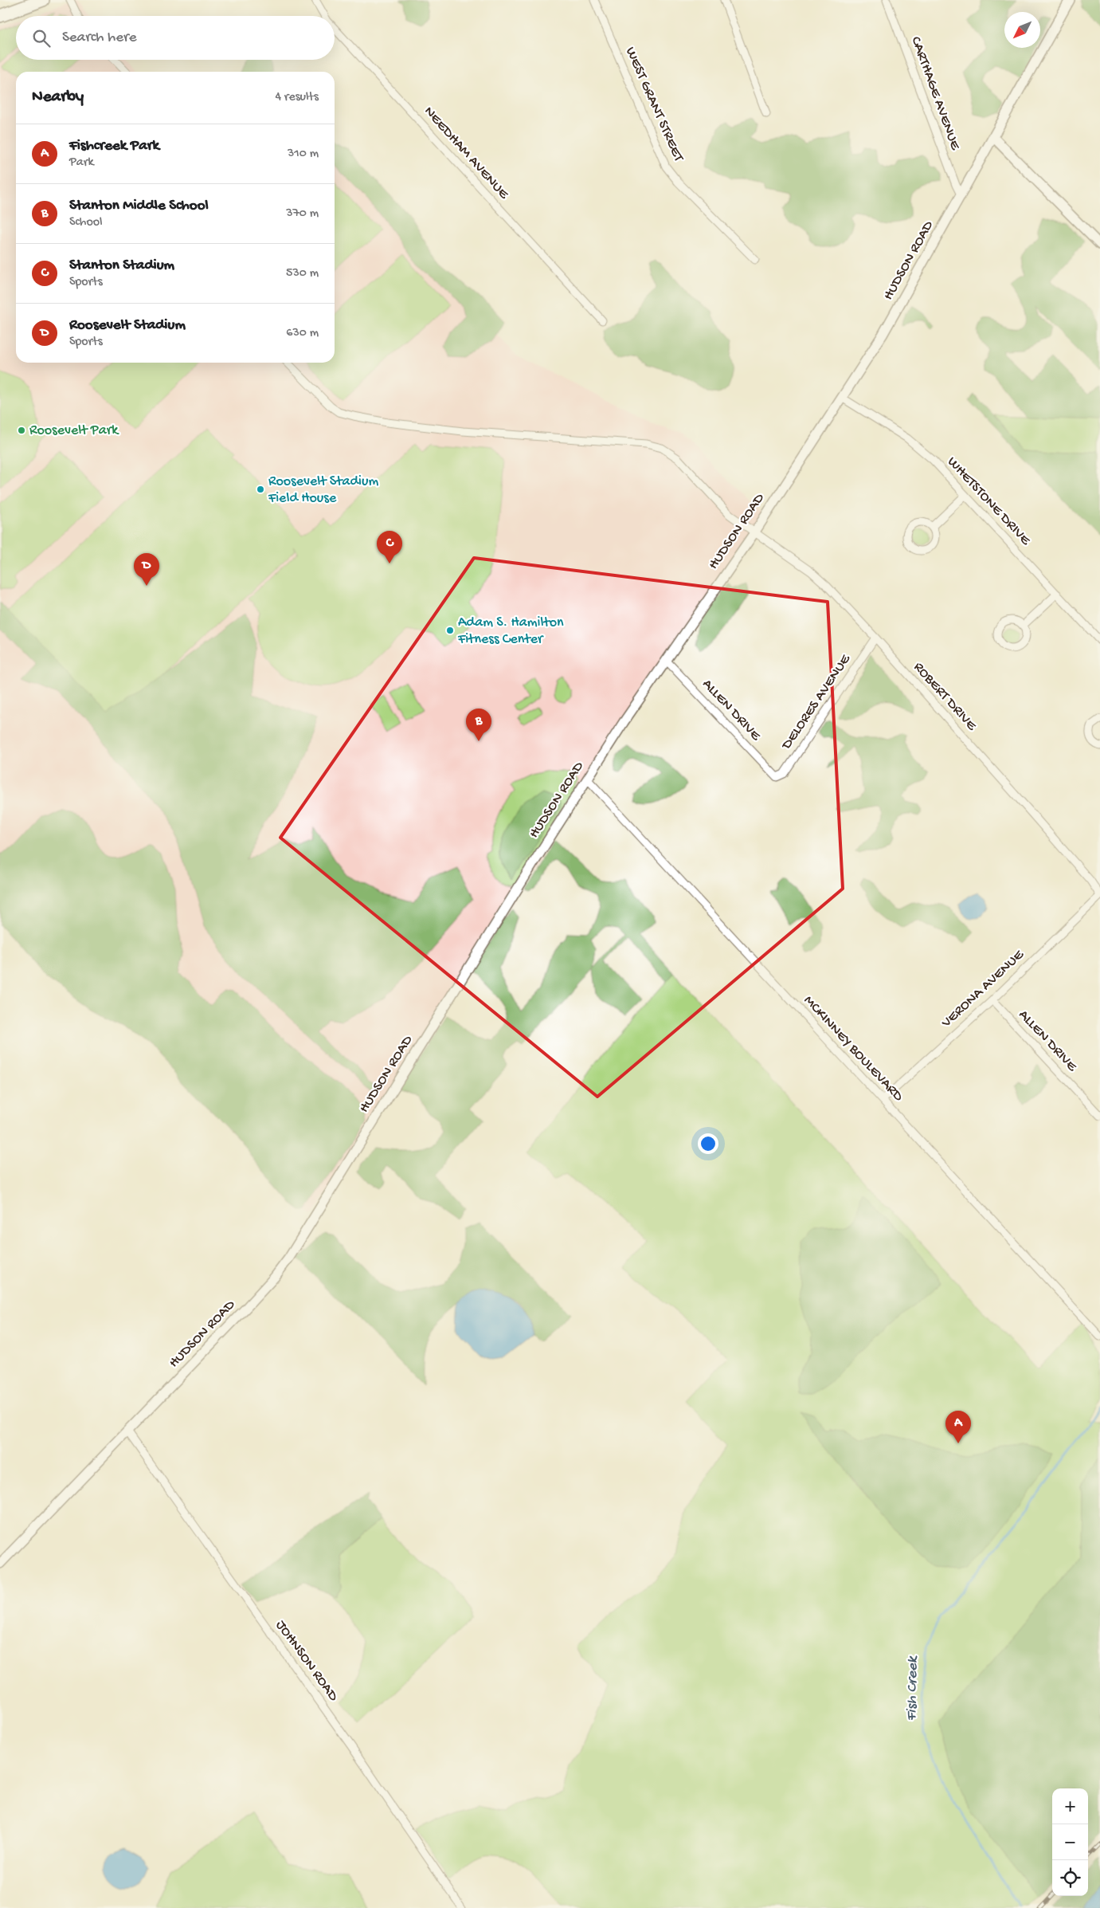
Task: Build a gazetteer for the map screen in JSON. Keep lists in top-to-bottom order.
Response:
{
  "streets": {
    "street": [
      "CARTHAGE AVENUE",
      "WEST GRANT STREET",
      "NEEDHAM AVENUE",
      "HUDSON ROAD",
      "WHETSTONE DRIVE",
      "ROBERT DRIVE",
      "DELORES AVENUE",
      "ALLEN DRIVE",
      "VERONA AVENUE",
      "MCKINNEY BOULEVARD",
      "JOHNSON ROAD"
    ]
  },
  "crossings": [
    ["CARTHAGE AVENUE", "HUDSON ROAD"],
    ["HUDSON ROAD", "WHETSTONE DRIVE"],
    ["HUDSON ROAD", "ROBERT DRIVE"],
    ["HUDSON ROAD", "ALLEN DRIVE"],
    ["HUDSON ROAD", "MCKINNEY BOULEVARD"],
    ["HUDSON ROAD", "JOHNSON ROAD"],
    ["ROBERT DRIVE", "DELORES AVENUE"],
    ["ROBERT DRIVE", "VERONA AVENUE"],
    ["DELORES AVENUE", "ALLEN DRIVE"],
    ["ALLEN DRIVE", "VERONA AVENUE"],
    ["VERONA AVENUE", "MCKINNEY BOULEVARD"]
  ],
  "water": ["Fish Creek"],
  "places": ["Roosevelt Park", "Roosevelt Stadium Field House", "Adam S. Hamilton Fitness Center"],
  "north": "bottom left",
  "page": {
    "search": "Search here",
    "heading": ["Nearby", "4 results"],
    "list": [
      {
        "mark": "A",
        "name": "Fishcreek Park",
        "note": "Park",
        "value": "310 m"
      },
      {
        "mark": "B",
        "name": "Stanton Middle School",
        "note": "School",
        "value": "370 m"
      },
      {
        "mark": "C",
        "name": "Stanton Stadium",
        "note": "Sports",
        "value": "530 m"
      },
      {
        "mark": "D",
        "name": "Roosevelt Stadium",
        "note": "Sports",
        "value": "630 m"
      }
    ],
    "pins": [
      "C",
      "D",
      "B",
      "A"
    ],
    "map_buttons": ["+", "−"]
  }
}
